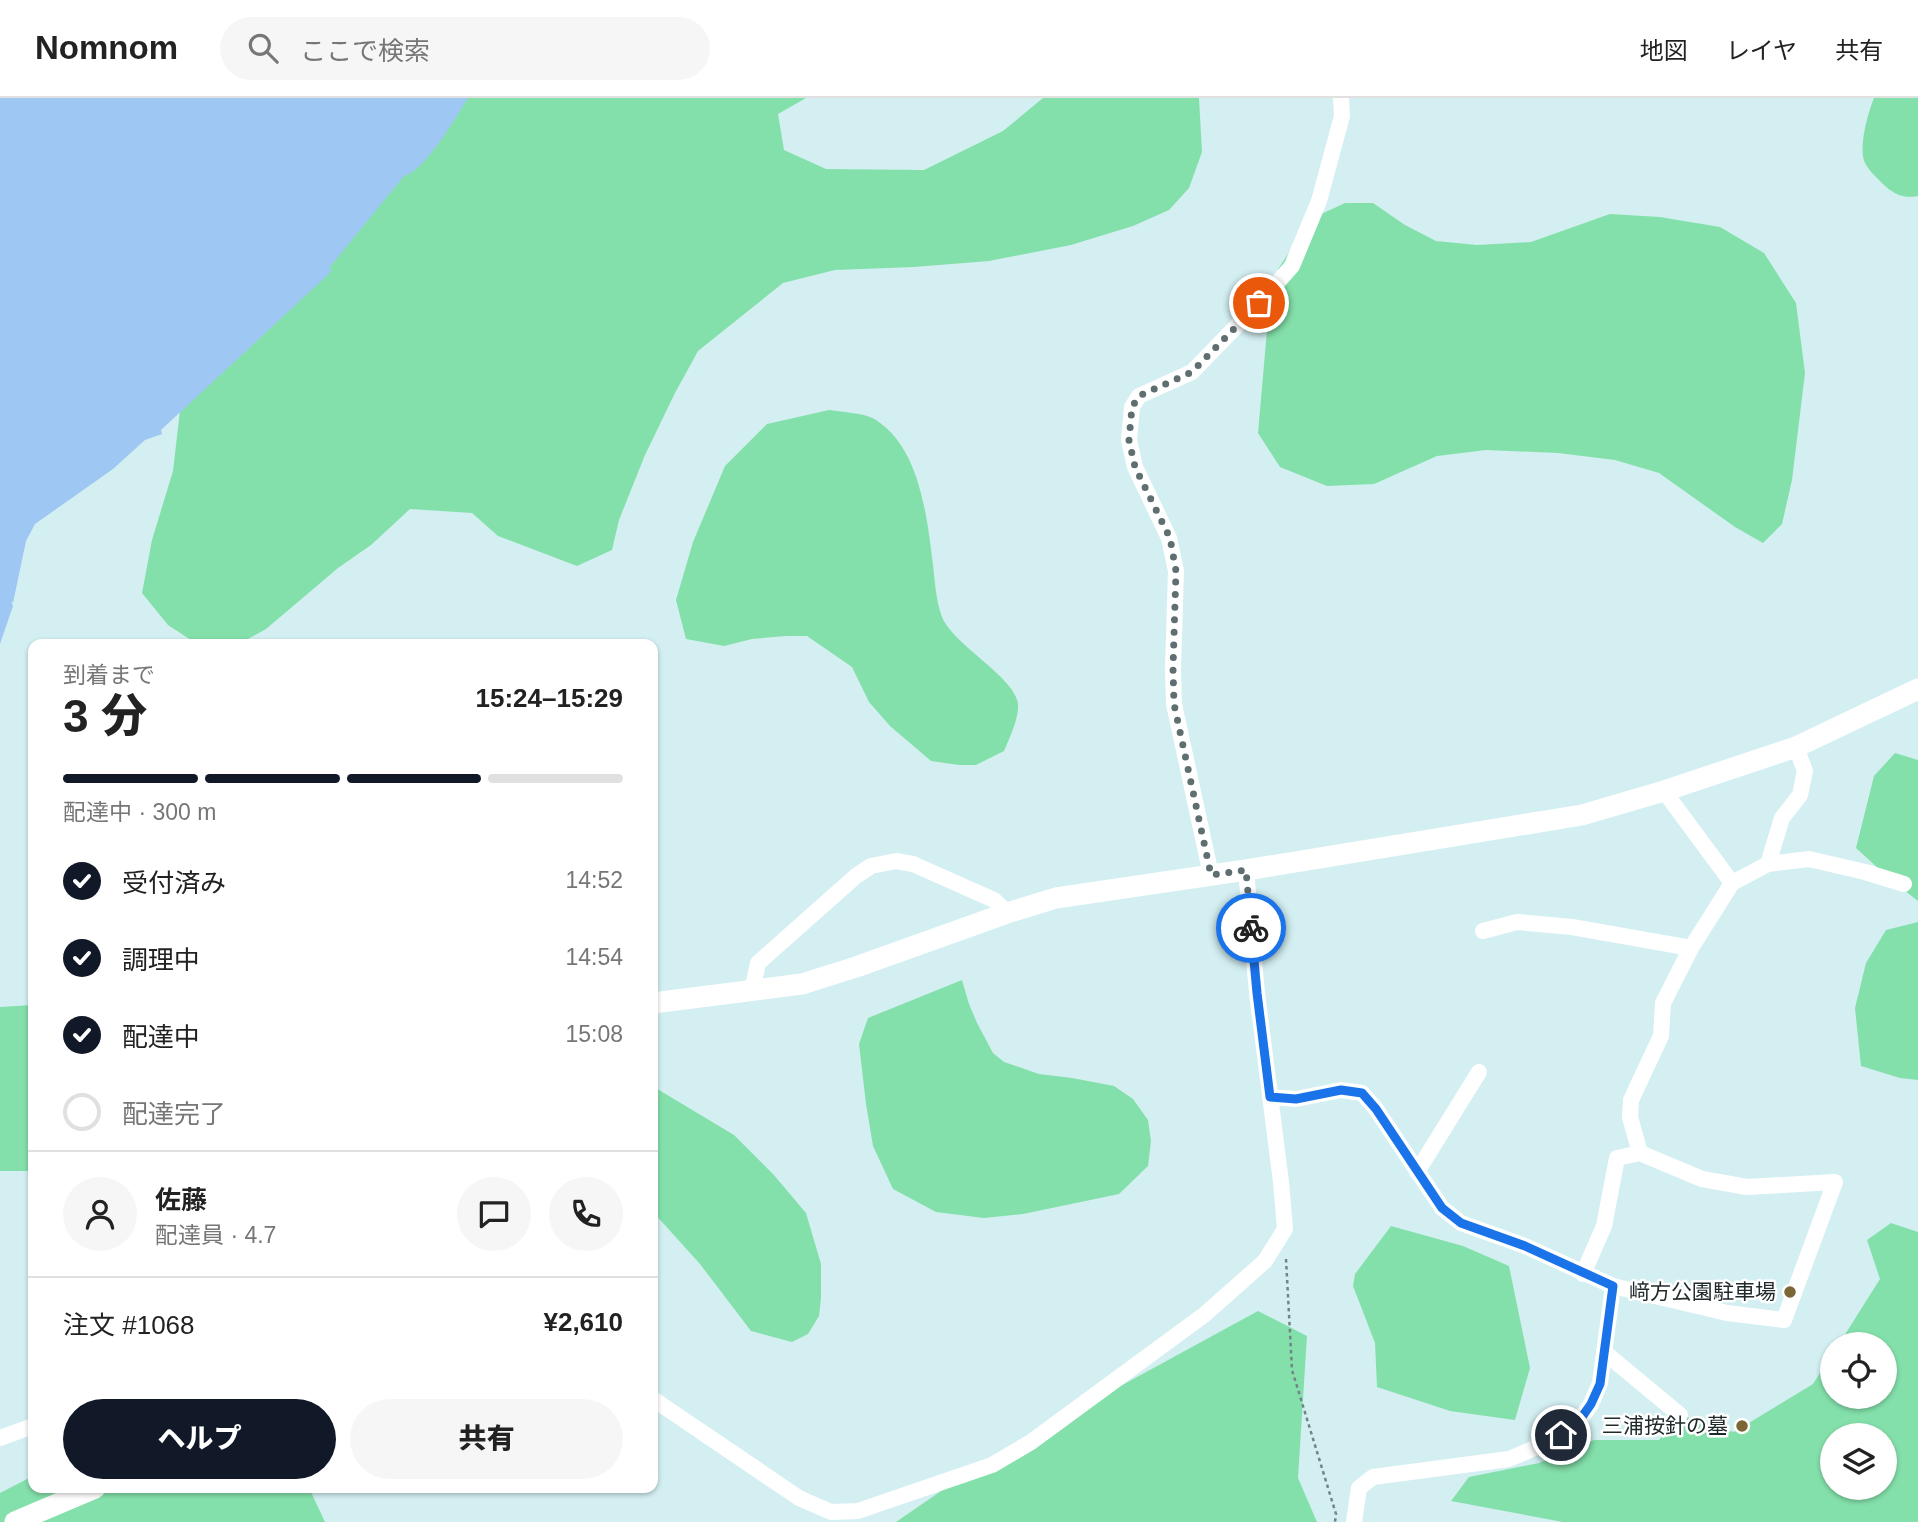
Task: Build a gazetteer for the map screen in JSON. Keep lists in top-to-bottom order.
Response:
{
  "places": ["﨑方公園駐車場", "三浦按針の墓"],
  "page": {
    "header": "Nomnom",
    "search": "ここで検索",
    "nav": ["地図", "レイヤ", "共有"],
    "heading": ["3 分", "到着まで", "15:24–15:29"],
    "panel": [
      "佐藤",
      "配達員 · 4.7",
      "注文 #1068",
      "¥2,610"
    ],
    "bar": "配達中 · 300 m",
    "list": [
      ["受付済み", "14:52"],
      ["調理中", "14:54"],
      ["配達中", "15:08"],
      "配達完了"
    ],
    "buttons": ["ヘルプ", "共有"]
  }
}
